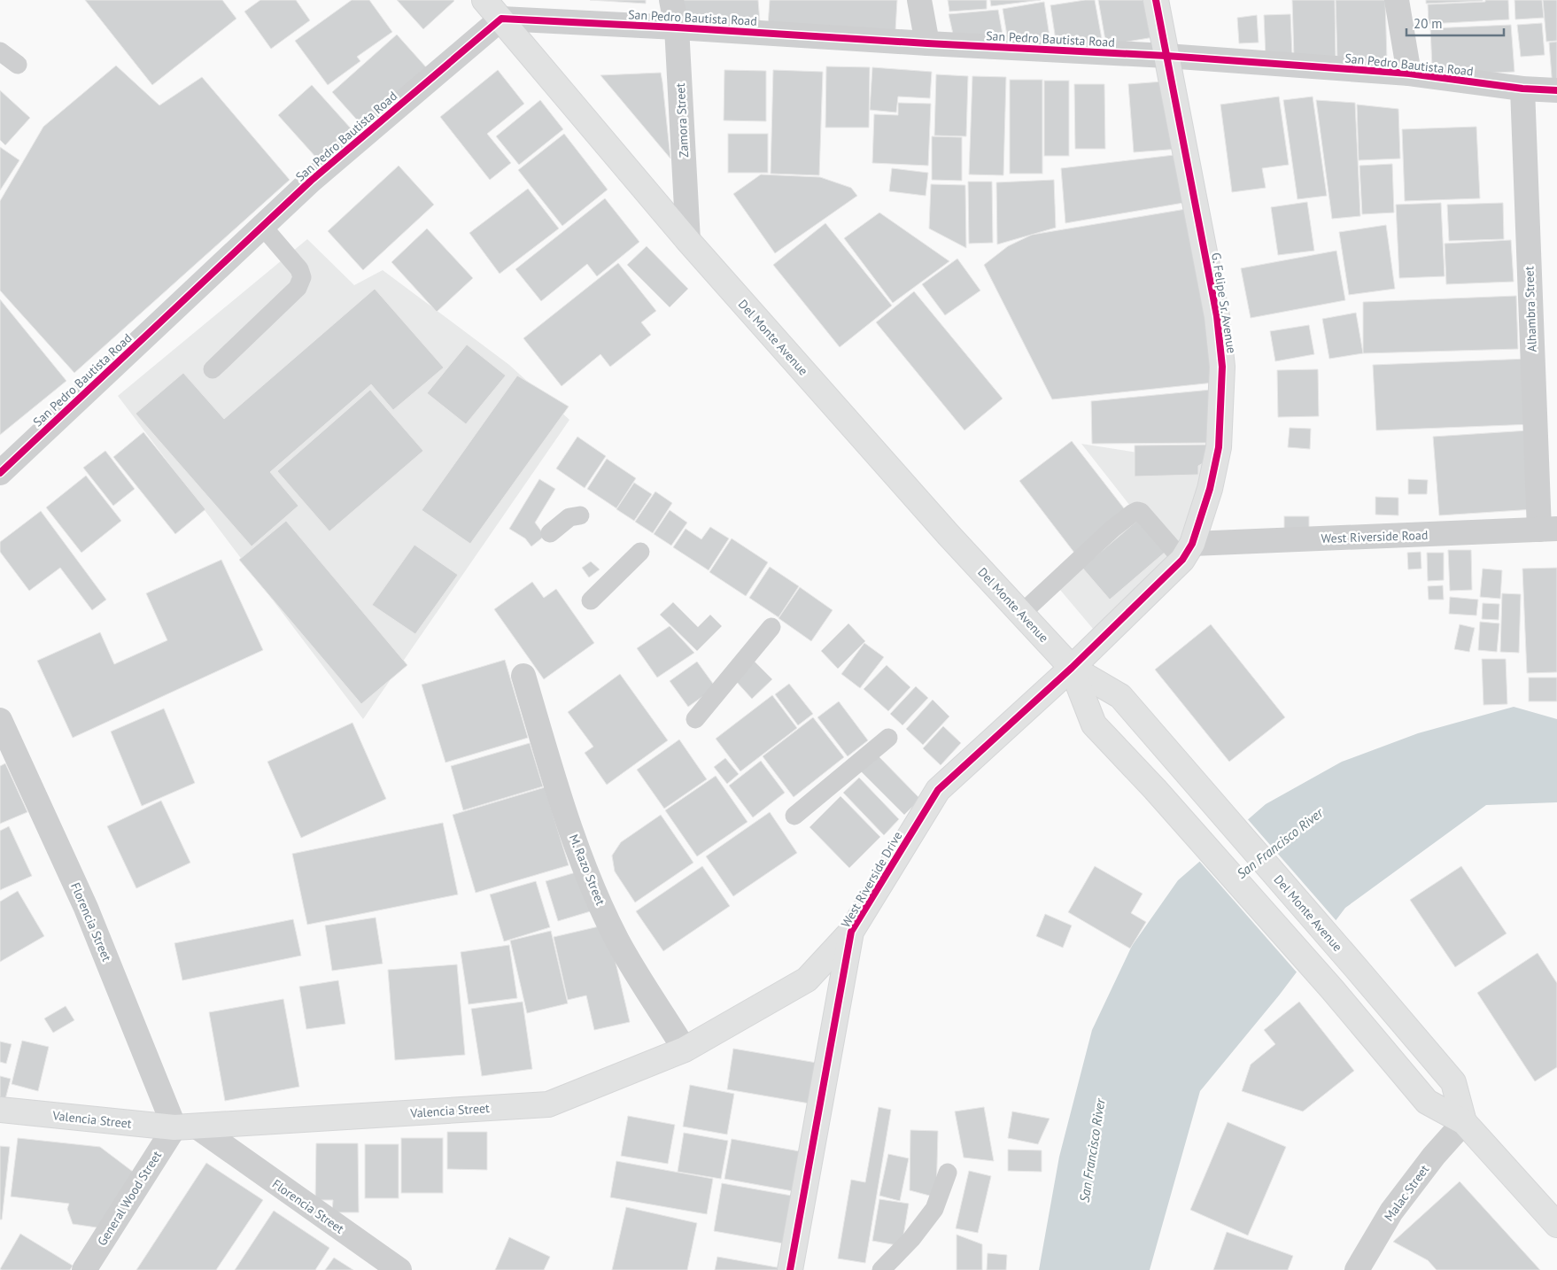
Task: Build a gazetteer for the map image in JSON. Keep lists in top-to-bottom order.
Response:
{
  "streets": {
    "street": [
      "San Pedro Bautista Road",
      "Zamora Street",
      "G. Felipe Sr. Avenue",
      "Alhambra Street",
      "Del Monte Avenue",
      "West Riverside Road",
      "M. Razo Street",
      "West Riverside Drive",
      "Florencia Street",
      "Valencia Street",
      "Malac Street",
      "General Wood Street"
    ]
  },
  "crossings": [
    ["San Pedro Bautista Road", "Zamora Street"],
    ["San Pedro Bautista Road", "G. Felipe Sr. Avenue"],
    ["San Pedro Bautista Road", "Alhambra Street"],
    ["San Pedro Bautista Road", "Del Monte Avenue"],
    ["Zamora Street", "Del Monte Avenue"],
    ["G. Felipe Sr. Avenue", "Del Monte Avenue"],
    ["G. Felipe Sr. Avenue", "West Riverside Road"],
    ["G. Felipe Sr. Avenue", "West Riverside Drive"],
    ["Alhambra Street", "West Riverside Road"],
    ["Del Monte Avenue", "West Riverside Drive"],
    ["Del Monte Avenue", "Malac Street"],
    ["M. Razo Street", "Valencia Street"],
    ["West Riverside Drive", "Valencia Street"],
    ["Florencia Street", "Valencia Street"],
    ["Florencia Street", "General Wood Street"],
    ["Valencia Street", "General Wood Street"]
  ],
  "water": ["San Francisco River"],
  "scale_bar": "20 m"
}
